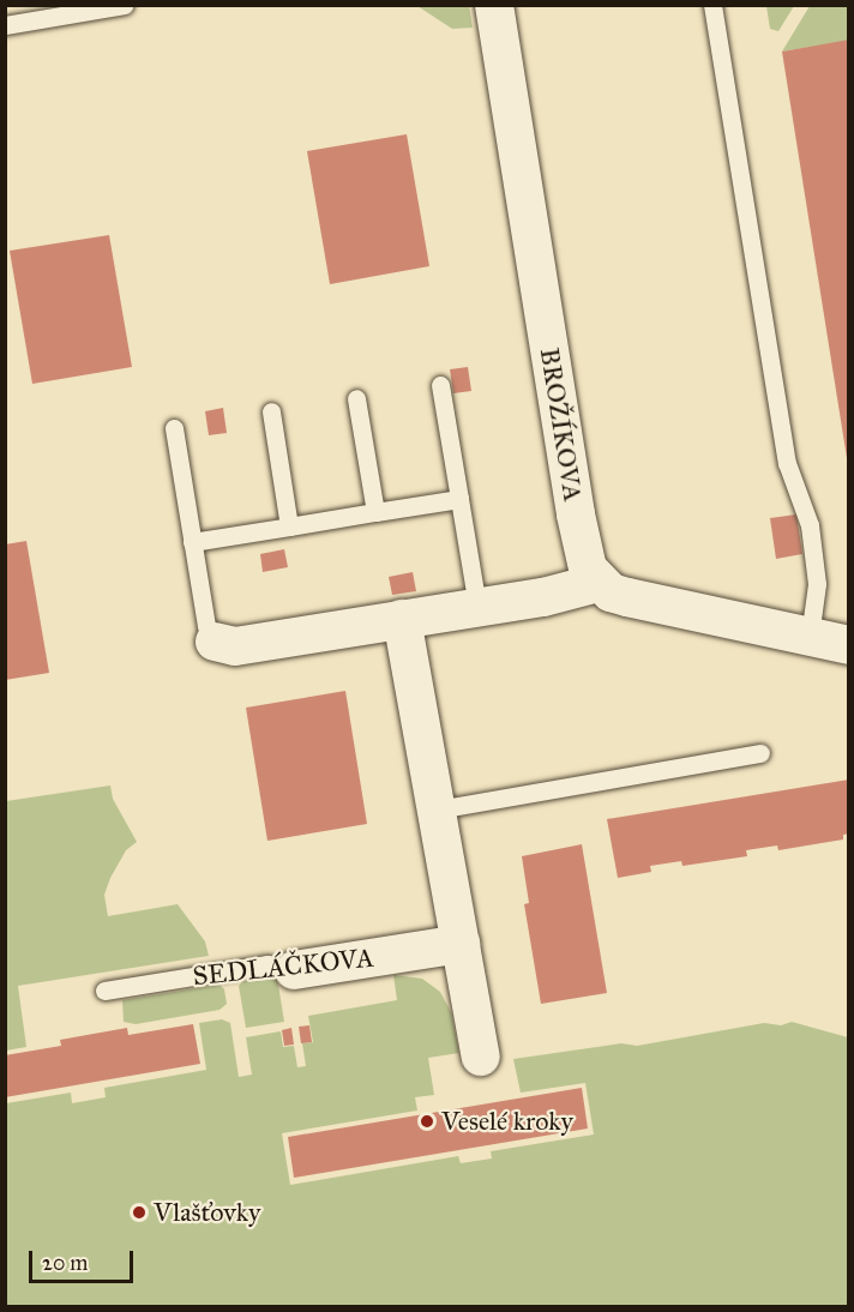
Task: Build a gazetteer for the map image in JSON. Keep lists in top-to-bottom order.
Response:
{
  "streets": {
    "street": ["BROŽÍKOVA", "SEDLÁČKOVA"]
  },
  "places": ["Veselé kroky", "Vlašťovky"],
  "scale_bar": "20 m"
}
